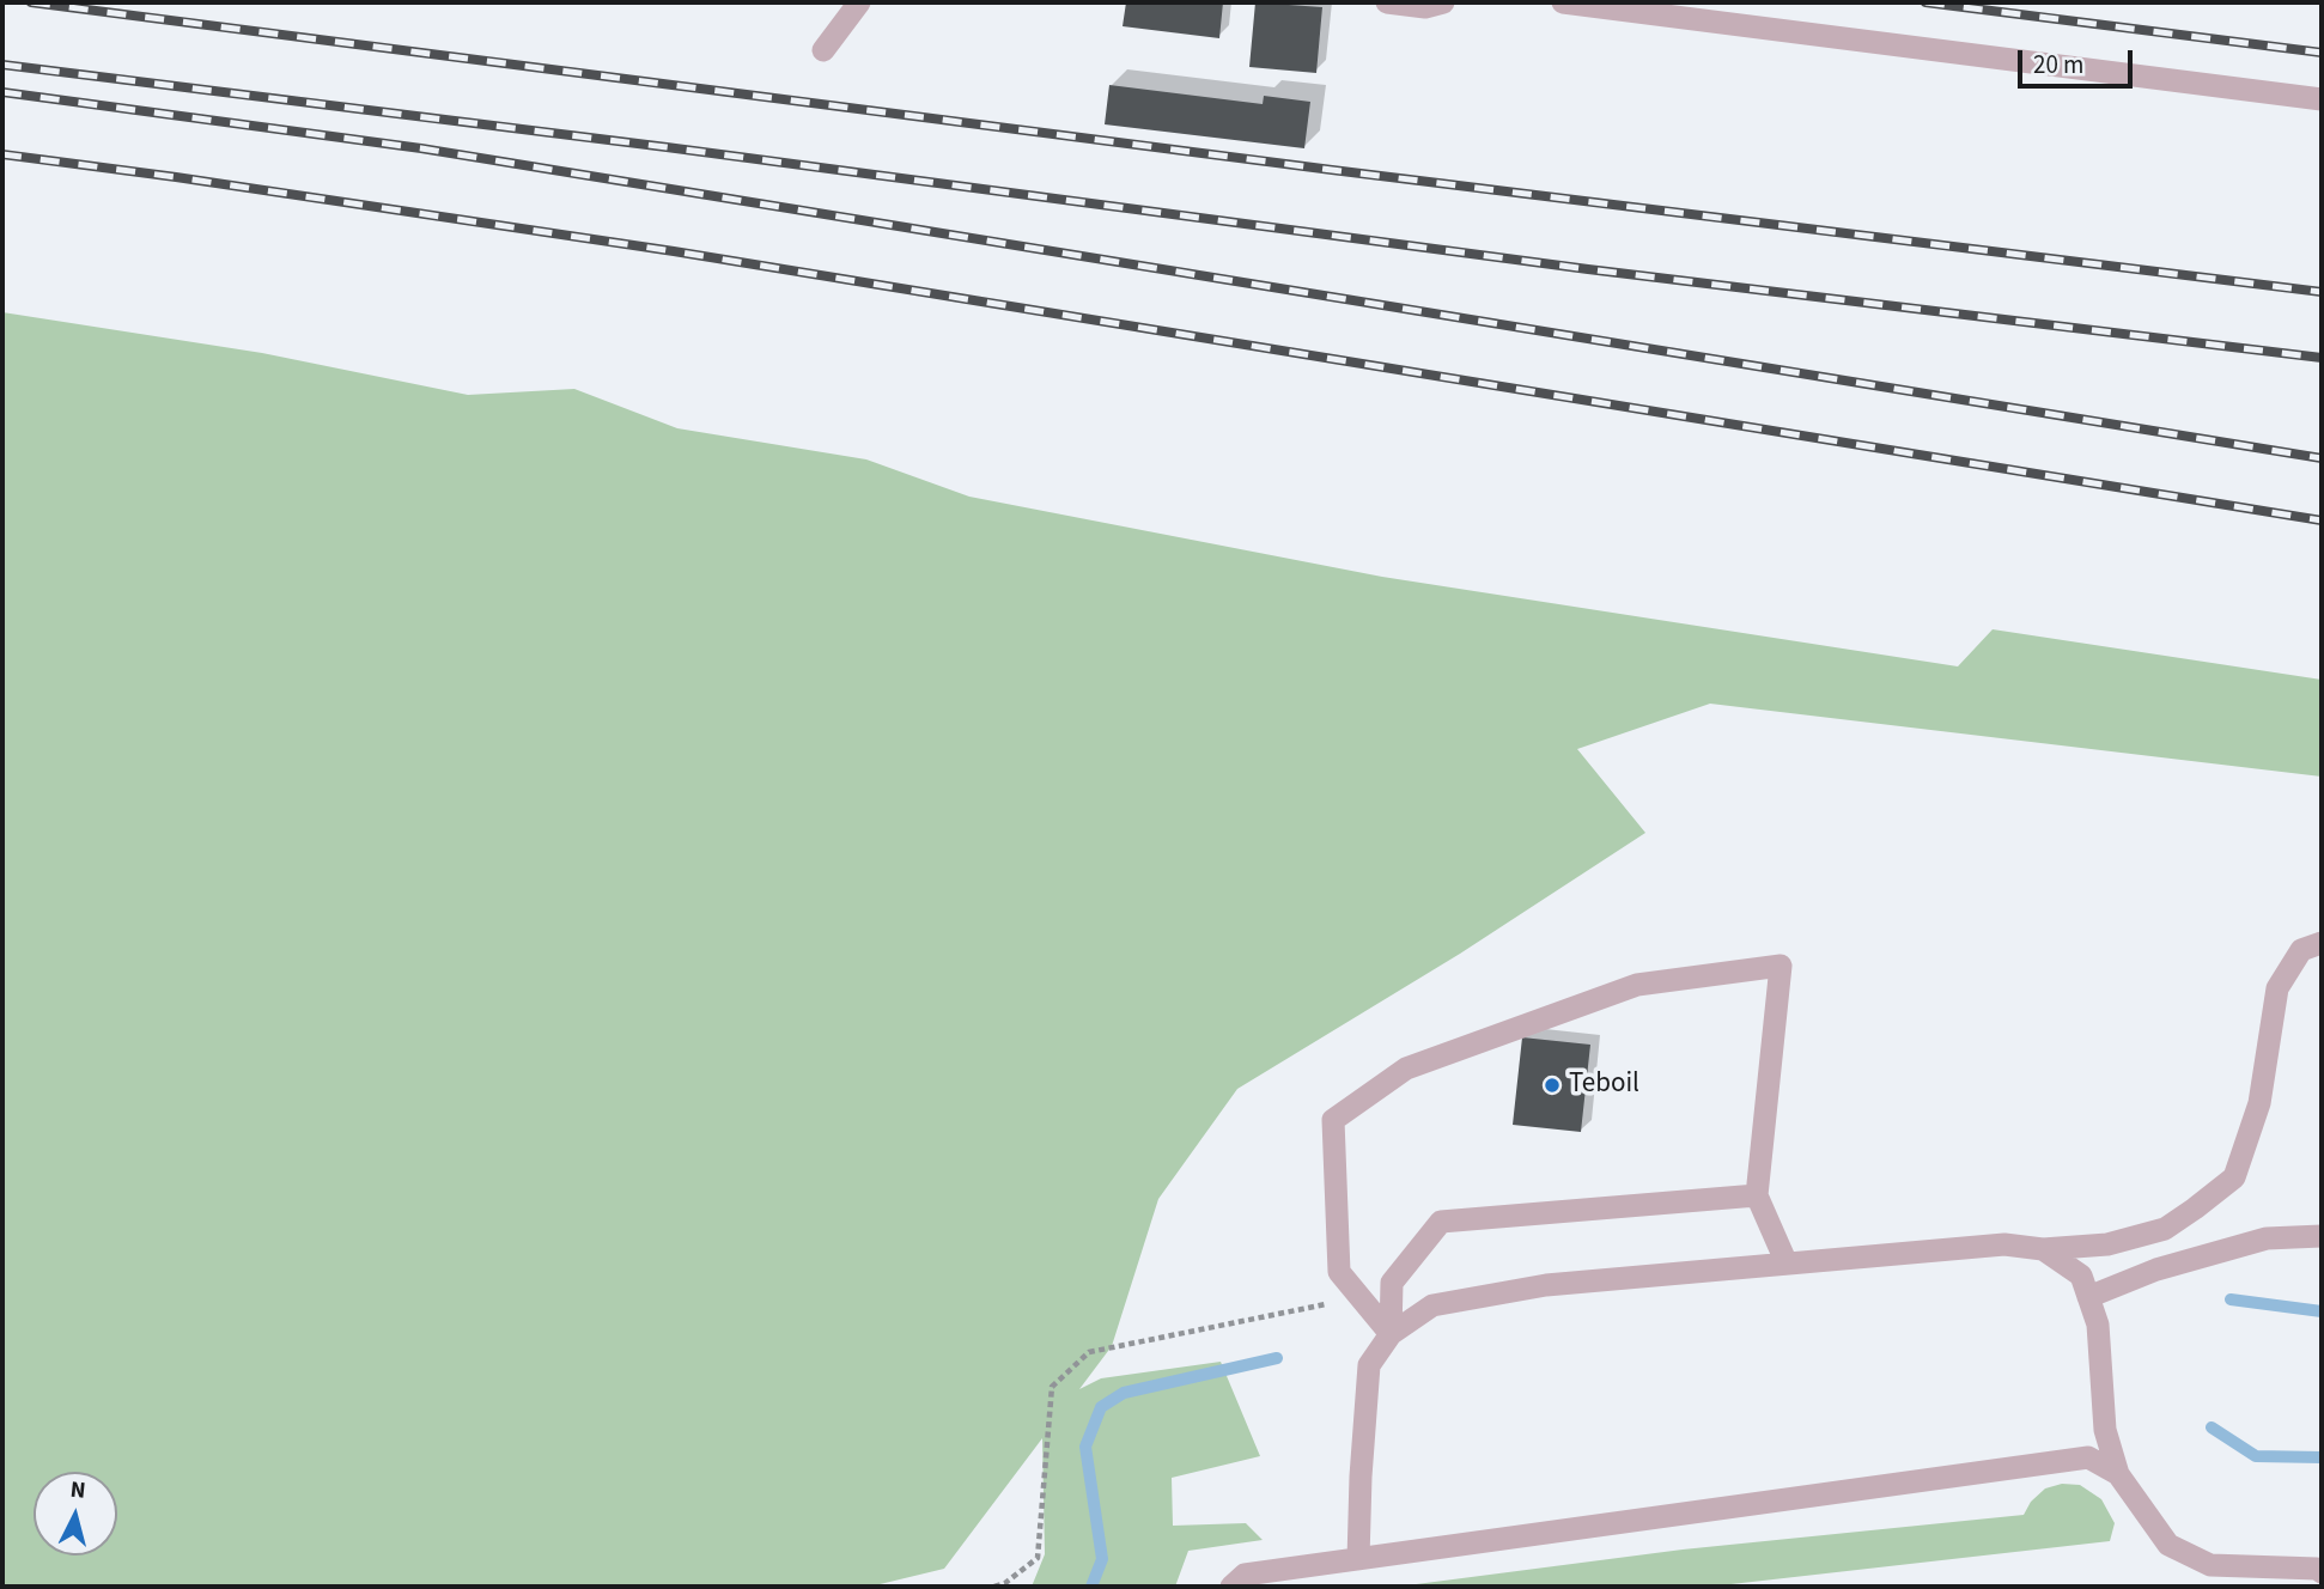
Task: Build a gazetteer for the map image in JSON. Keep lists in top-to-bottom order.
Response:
{
  "places": ["Teboil"],
  "scale_bar": "20 m",
  "north": "top"
}
